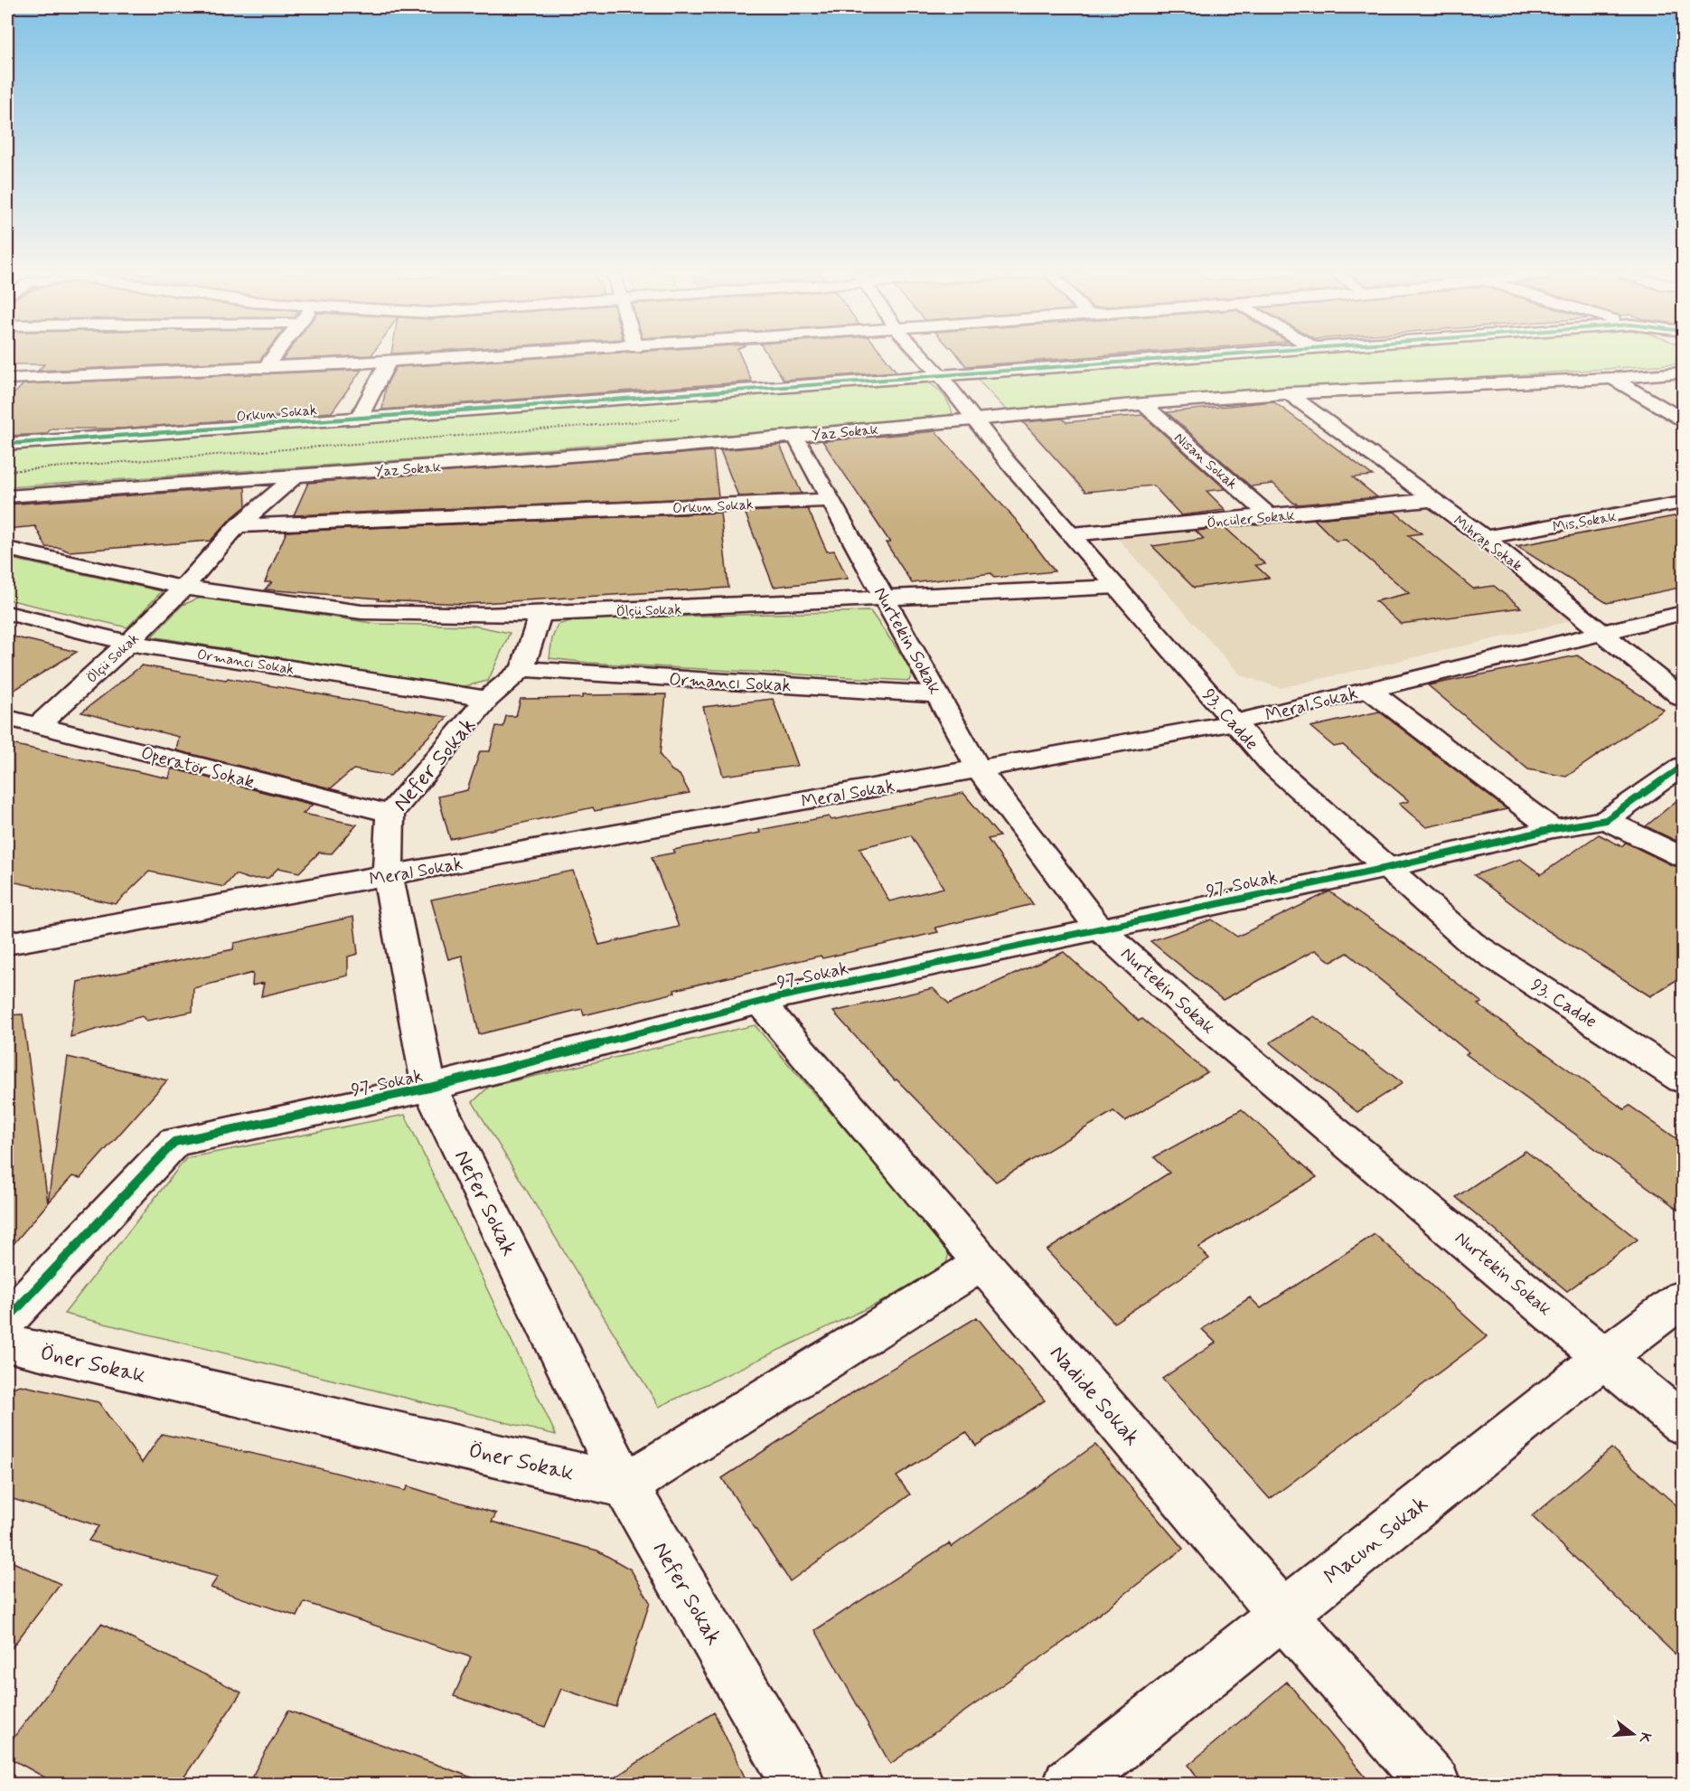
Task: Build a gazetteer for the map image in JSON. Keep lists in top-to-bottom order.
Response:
{
  "streets": {
    "street": [
      "Orkun Sokak",
      "Yaz Sokak",
      "Nisan Sokak",
      "Öncüler Sokak",
      "Mis Sokak",
      "Mihrap Sokak",
      "Ölçü Sokak",
      "Nurtekin Sokak",
      "Ormancı Sokak",
      "Meral Sokak",
      "93. Cadde",
      "Nefer Sokak",
      "Operatör Sokak",
      "97. Sokak",
      "Öner Sokak",
      "Nadide Sokak",
      "Macun Sokak"
    ]
  },
  "crossings": [
    ["Orkun Sokak", "Ölçü Sokak"],
    ["Orkun Sokak", "Nurtekin Sokak"],
    ["Orkun Sokak", "93. Cadde"],
    ["Yaz Sokak", "Nisan Sokak"],
    ["Yaz Sokak", "Mihrap Sokak"],
    ["Yaz Sokak", "Ölçü Sokak"],
    ["Yaz Sokak", "Nurtekin Sokak"],
    ["Yaz Sokak", "93. Cadde"],
    ["Nisan Sokak", "Öncüler Sokak"],
    ["Öncüler Sokak", "Mihrap Sokak"],
    ["Öncüler Sokak", "93. Cadde"],
    ["Mis Sokak", "Mihrap Sokak"],
    ["Mihrap Sokak", "Meral Sokak"],
    ["Ölçü Sokak", "Nurtekin Sokak"],
    ["Ölçü Sokak", "Ormancı Sokak"],
    ["Ölçü Sokak", "93. Cadde"],
    ["Ölçü Sokak", "Operatör Sokak"],
    ["Nurtekin Sokak", "Ormancı Sokak"],
    ["Nurtekin Sokak", "Meral Sokak"],
    ["Nurtekin Sokak", "97. Sokak"],
    ["Nurtekin Sokak", "Macun Sokak"],
    ["Ormancı Sokak", "Nefer Sokak"],
    ["Meral Sokak", "93. Cadde"],
    ["Meral Sokak", "Nefer Sokak"],
    ["93. Cadde", "97. Sokak"],
    ["Nefer Sokak", "Operatör Sokak"],
    ["Nefer Sokak", "97. Sokak"],
    ["Nefer Sokak", "Öner Sokak"],
    ["97. Sokak", "Nadide Sokak"],
    ["Nadide Sokak", "Macun Sokak"]
  ],
  "north": "right"
}
